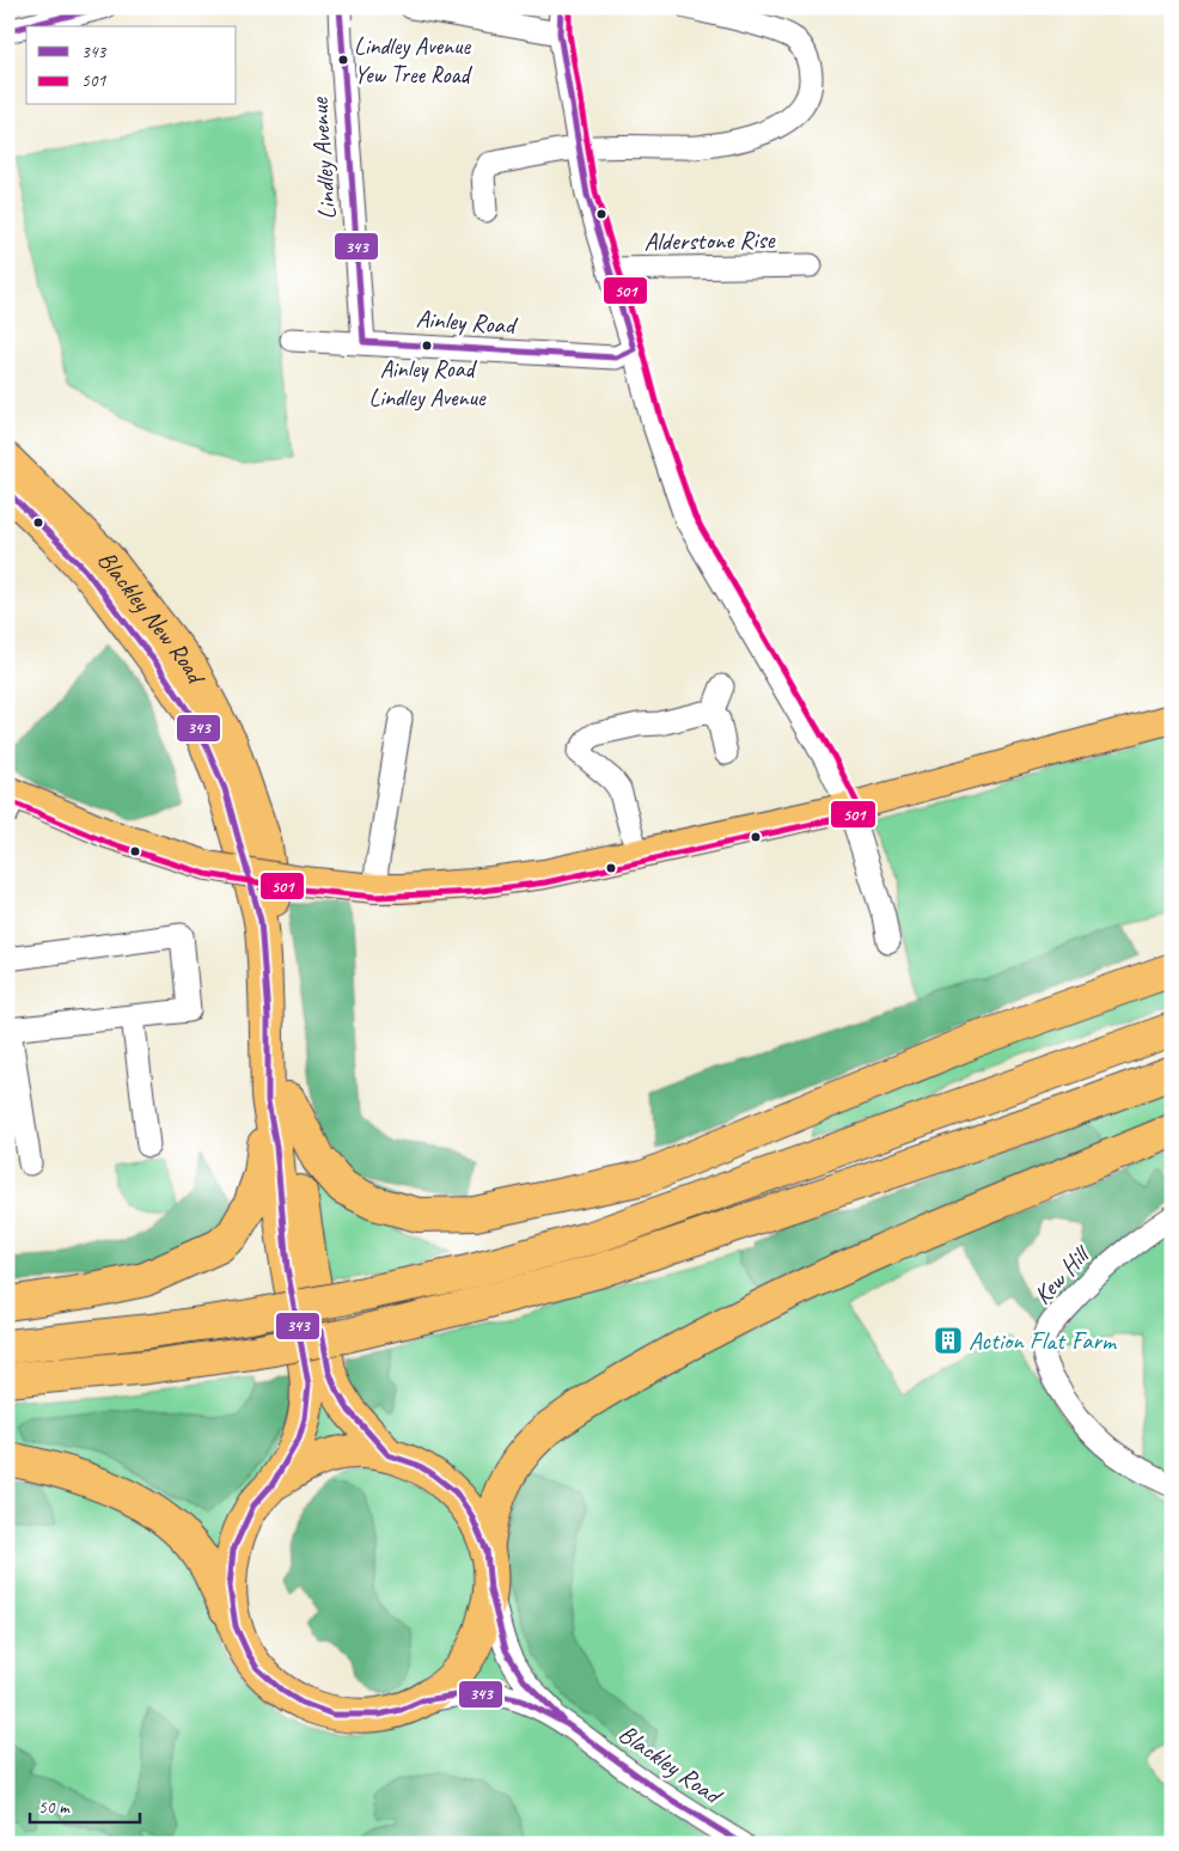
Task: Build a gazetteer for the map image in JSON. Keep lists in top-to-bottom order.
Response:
{
  "streets": {
    "highway": ["Blackley New Road"],
    "street": [
      "Lindley Avenue",
      "Alderstone Rise",
      "Ainley Road",
      "Kew Hill",
      "Blackley Road"
    ]
  },
  "crossings": [
    ["Lindley Avenue", "Ainley Road"],
    ["Blackley New Road", "Blackley Road"]
  ],
  "places": {
    "other": ["Lindley Avenue Yew Tree Road", "Ainley Road Lindley Avenue"],
    "building": ["Action Flat Farm"]
  },
  "lines": ["transit line 343", "transit line 501"],
  "legend": ["343", "501"],
  "scale_bar": "50 m"
}
